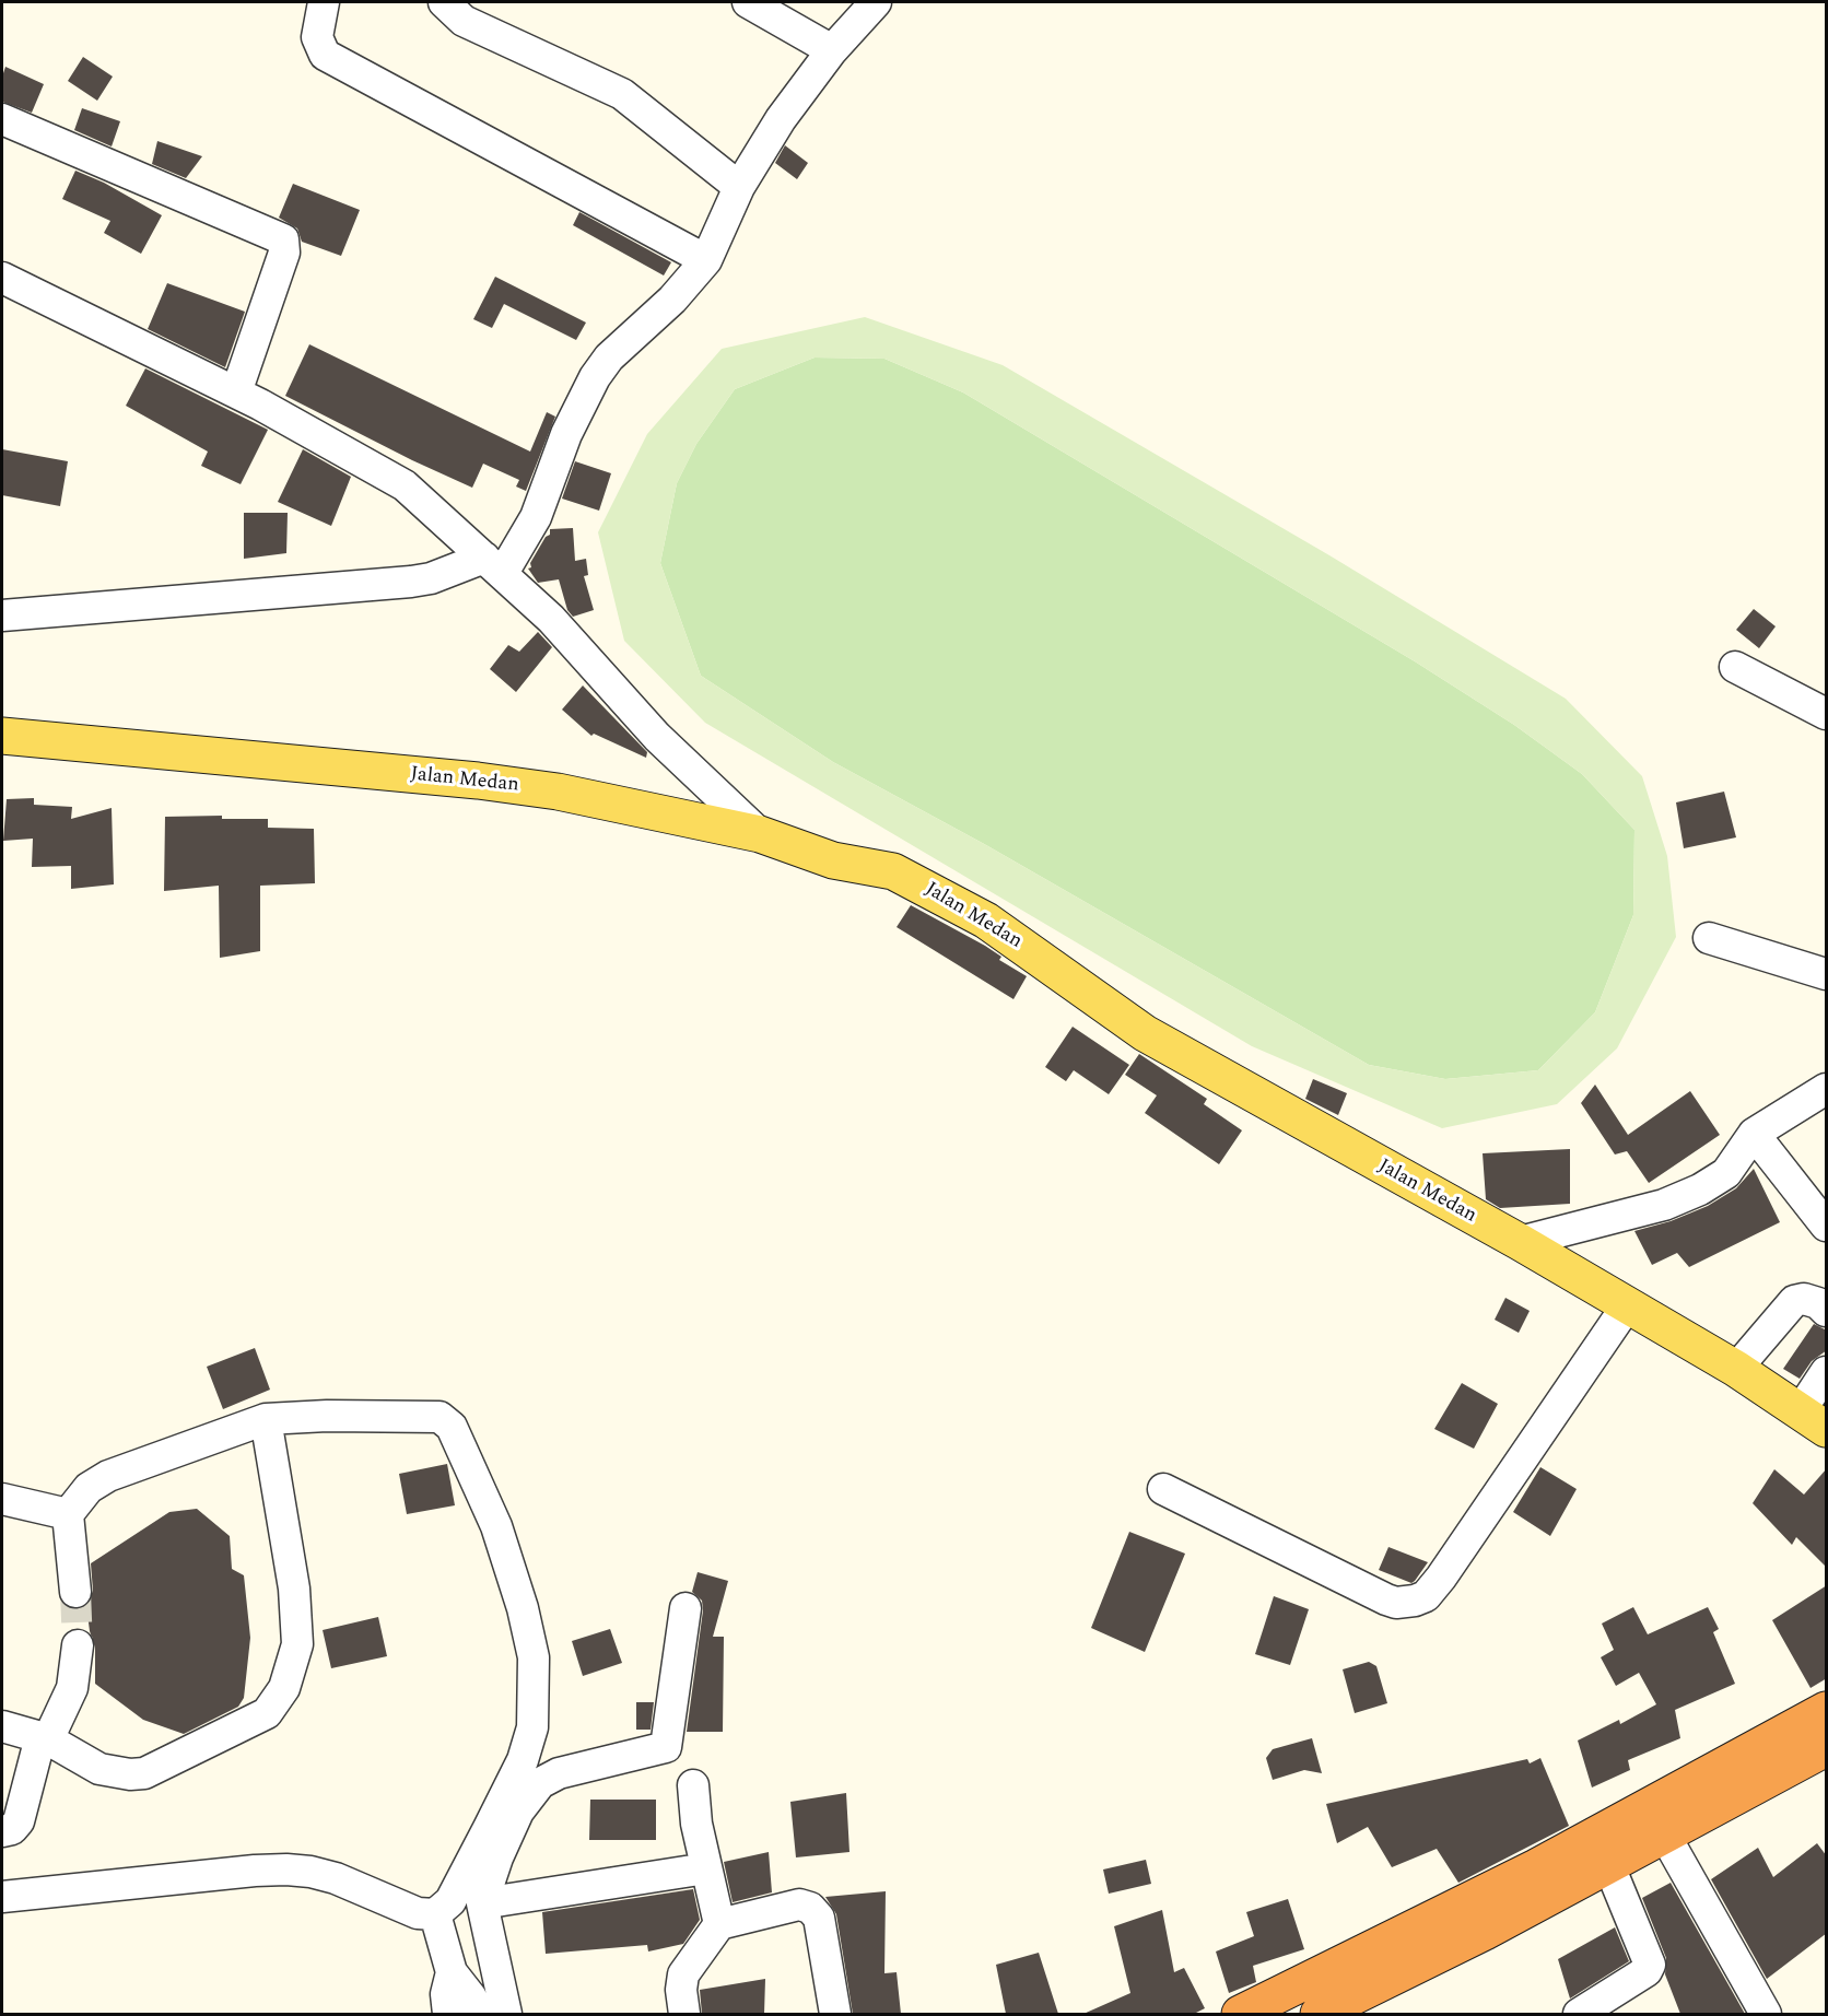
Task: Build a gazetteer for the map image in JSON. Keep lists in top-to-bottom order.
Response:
{
  "streets": {
    "main road": ["Jalan Medan"]
  }
}
